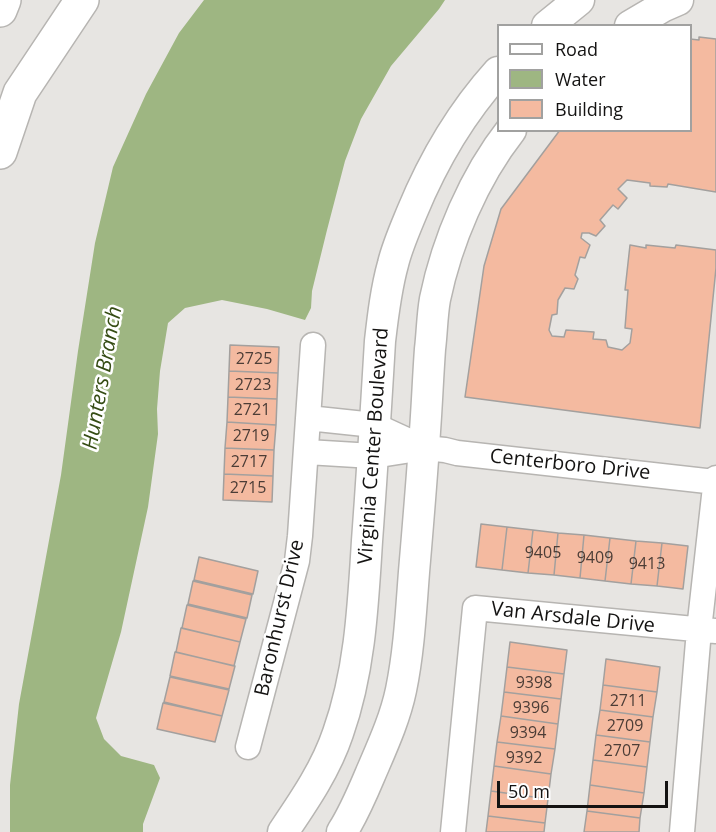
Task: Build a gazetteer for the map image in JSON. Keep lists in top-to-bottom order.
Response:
{
  "streets": {
    "street": [
      "Virginia Center Boulevard",
      "Centerboro Drive",
      "Baronhurst Drive",
      "Van Arsdale Drive"
    ]
  },
  "water": ["Hunters Branch"],
  "house_numbers": [
    "2725",
    "2723",
    "2721",
    "2719",
    "2717",
    "2715",
    "9405",
    "9409",
    "9413",
    "9398",
    "2711",
    "9396",
    "2709",
    "9394",
    "2707",
    "9392"
  ],
  "legend": ["Road", "Water", "Building"],
  "scale_bar": "50 m"
}
